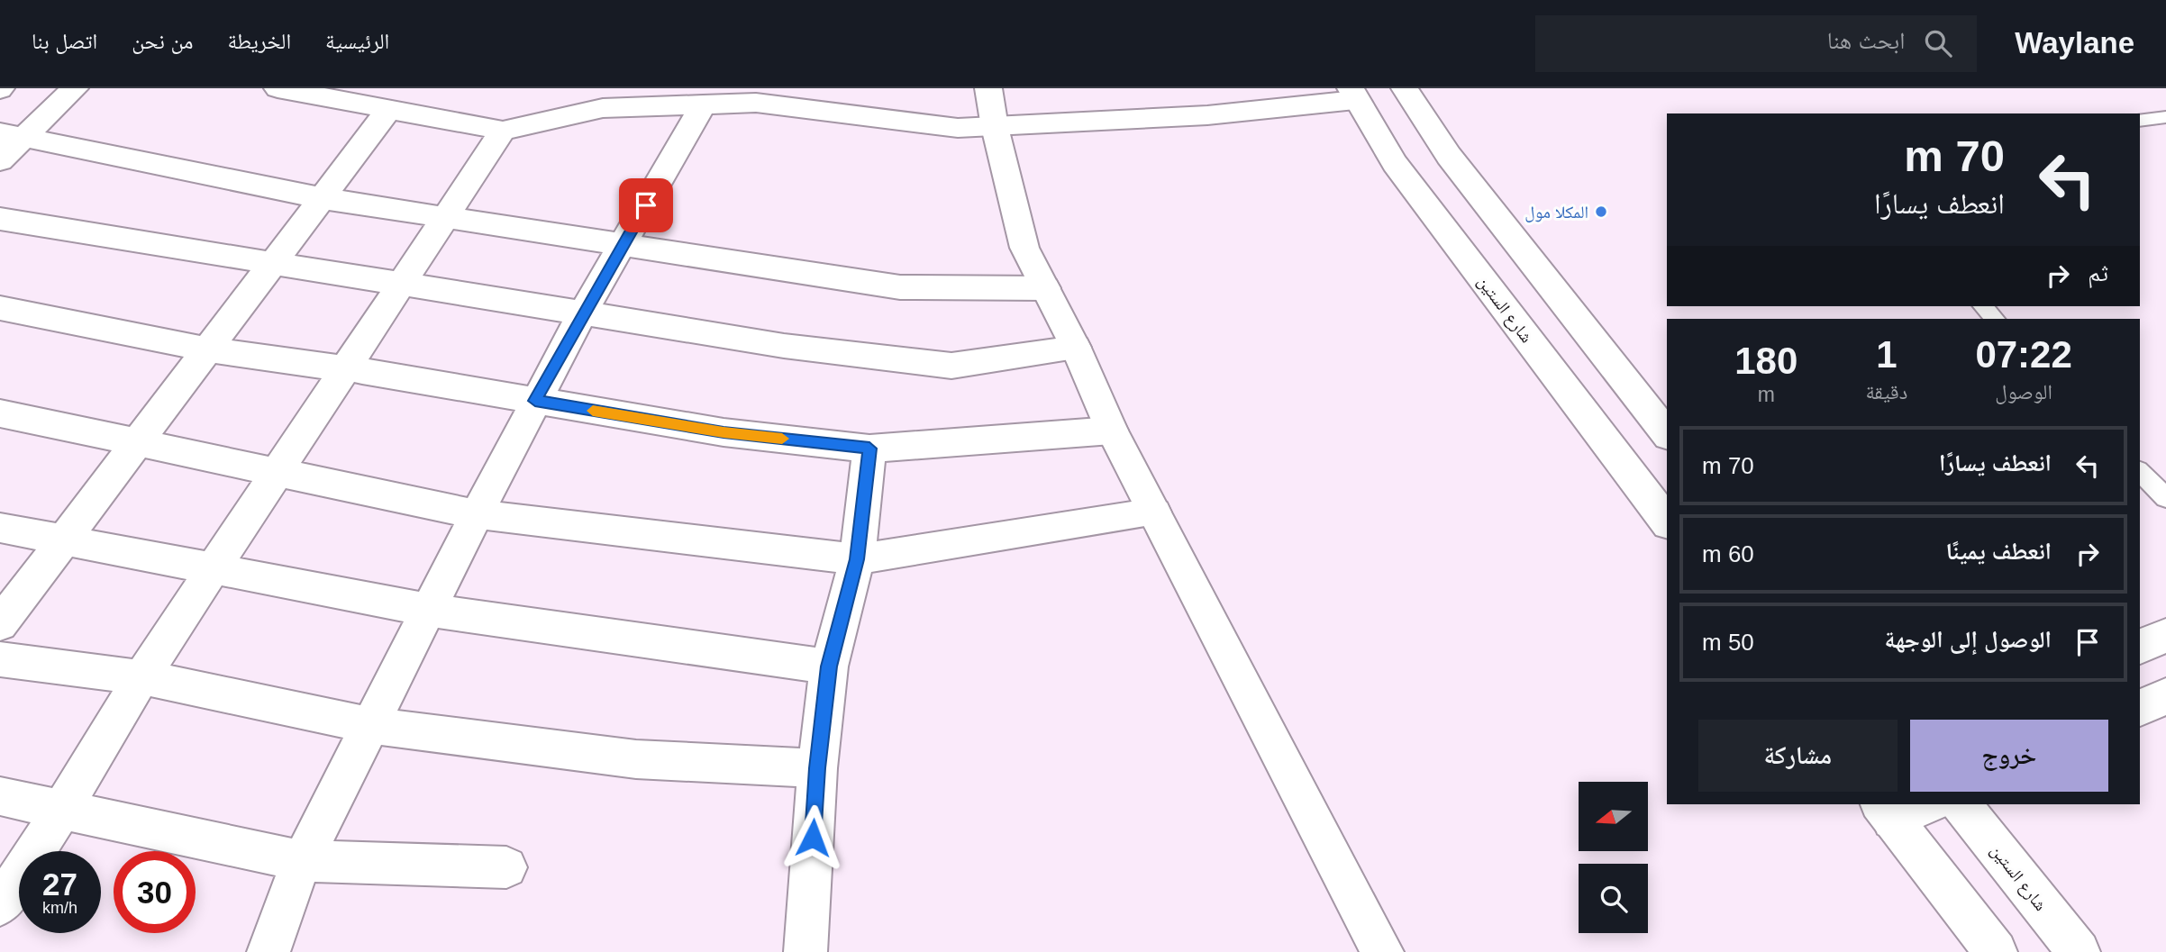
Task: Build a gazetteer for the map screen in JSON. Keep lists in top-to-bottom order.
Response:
{
  "streets": {
    "main road": ["شارع الستين"]
  },
  "places": ["المكلا مول"],
  "north": "left",
  "page": {
    "header": "Waylane",
    "search": "ابحث هنا",
    "nav": [
      "الرئيسية",
      "الخريطة",
      "من نحن",
      "اتصل بنا"
    ],
    "turn": ["70 m", "انعطف يسارًا"],
    "then": "ثم",
    "eta": [
      "07:22",
      "الوصول",
      "1",
      "دقيقة",
      "180",
      "m"
    ],
    "list": [
      {
        "name": "انعطف يسارًا",
        "value": "70 m"
      },
      {
        "name": "انعطف يمينًا",
        "value": "60 m"
      },
      {
        "name": "الوصول إلى الوجهة",
        "value": "50 m"
      }
    ],
    "buttons": ["خروج", "مشاركة"],
    "speed": "27 km/h",
    "limit": "30"
  }
}
